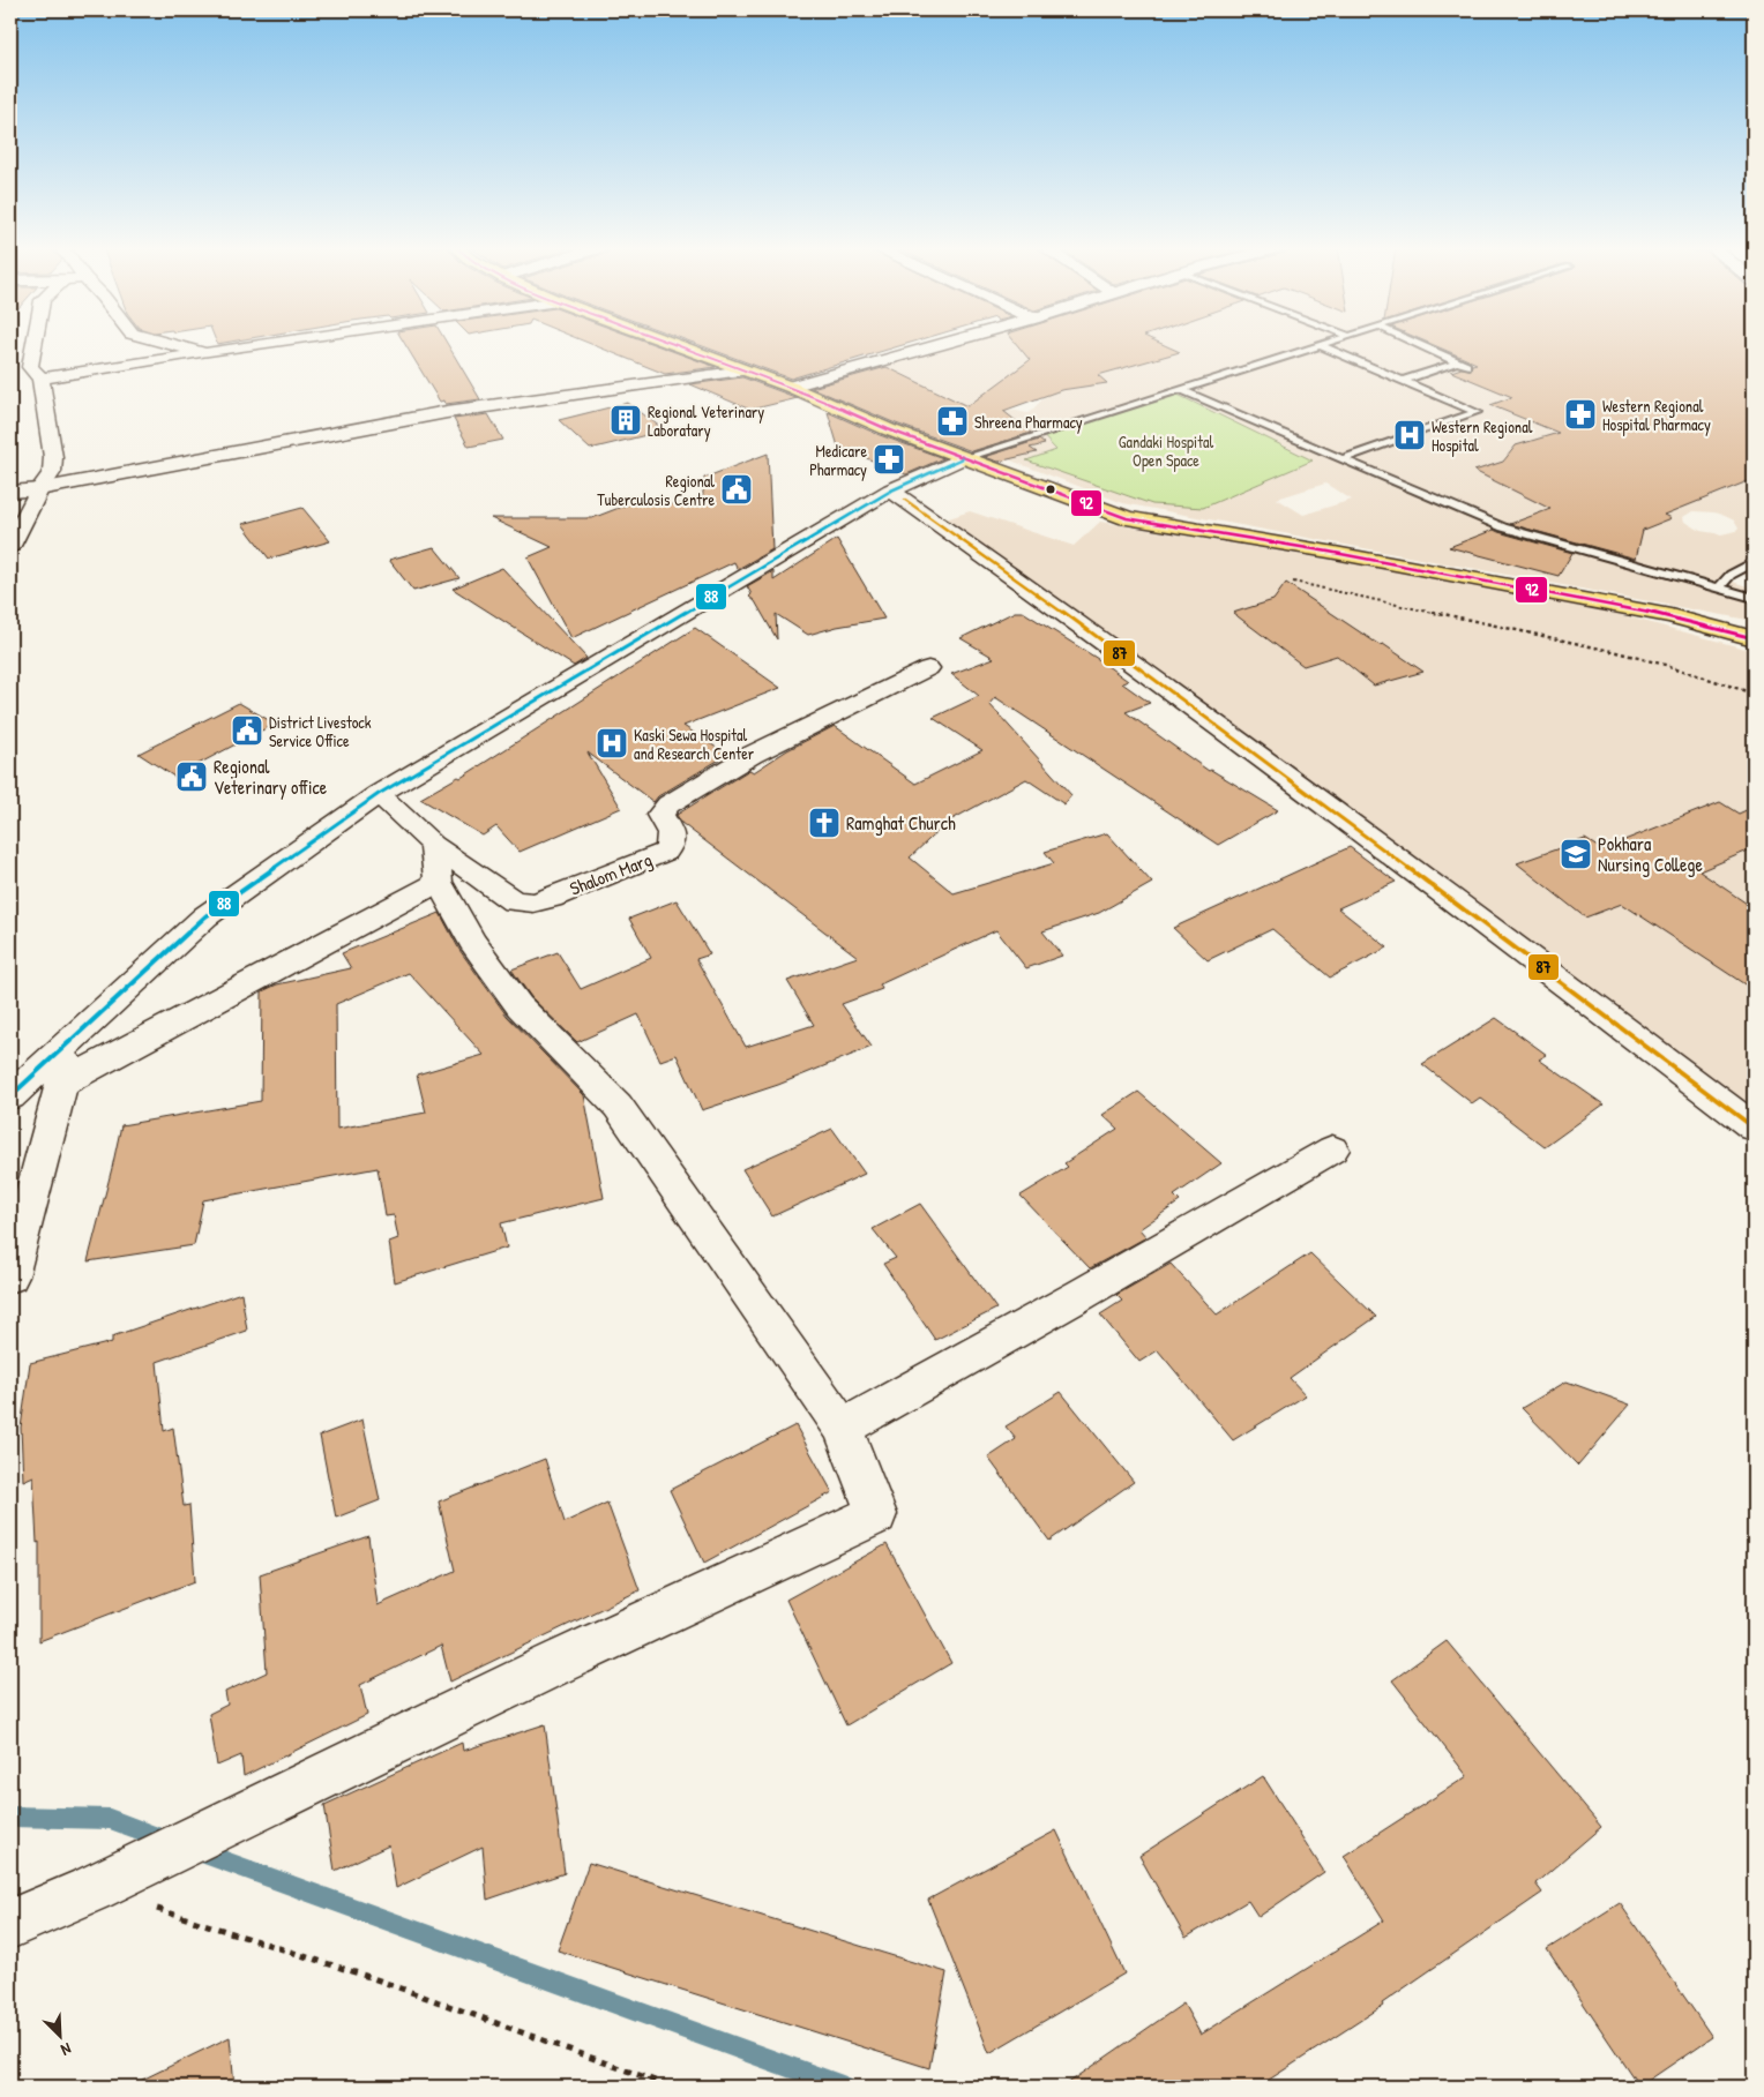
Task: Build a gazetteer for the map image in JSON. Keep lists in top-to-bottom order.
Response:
{
  "streets": {
    "street": ["Shalom Marg"]
  },
  "parks": ["Gandaki Hospital Open Space"],
  "places": {
    "pharmacy": ["Western Regional Hospital Pharmacy", "Shreena Pharmacy", "Medicare Pharmacy"],
    "building": ["Regional Veterinary Laboratary"],
    "hospital": ["Western Regional Hospital", "Kaski Sewa Hospital and Research Center"],
    "public building": ["Regional Tuberculosis Centre", "District Livestock Service Office", "Regional Veterinary office"],
    "church": ["Ramghat Church"],
    "school or university": ["Pokhara Nursing College"]
  },
  "lines": ["transit line 92", "transit line 88", "transit line 87"],
  "north": "bottom right"
}
